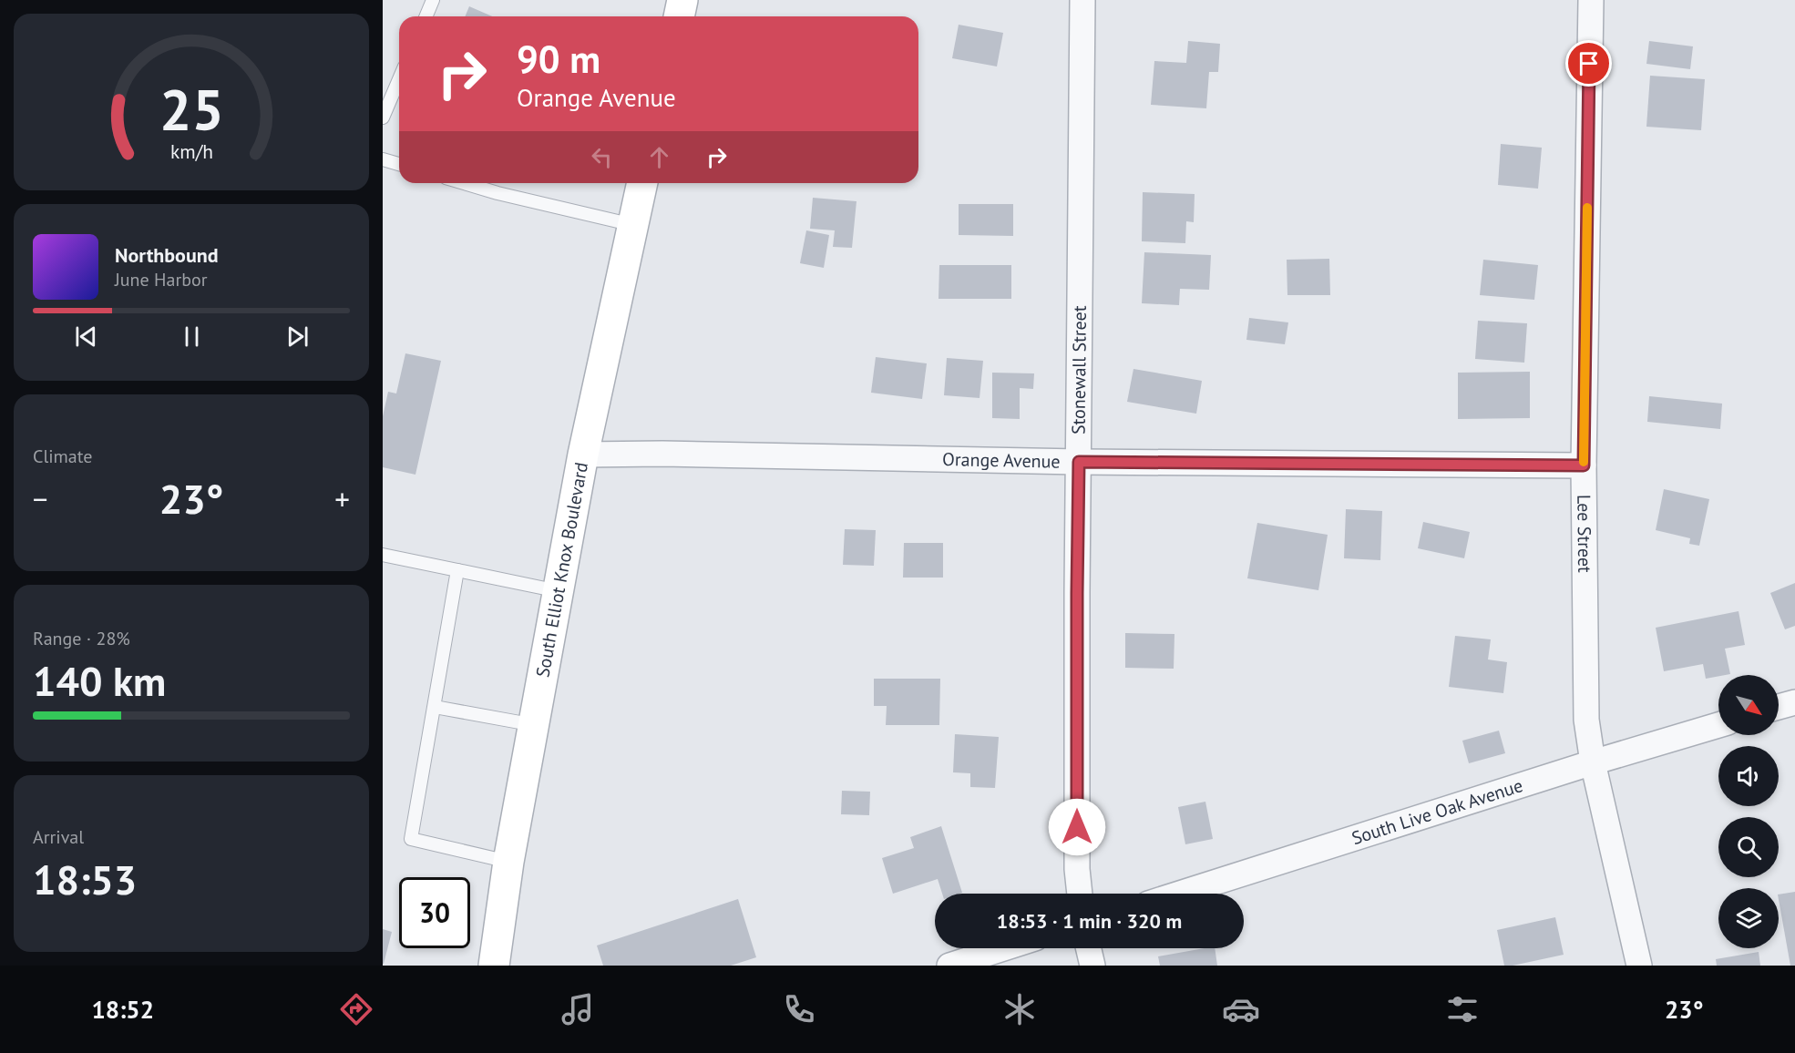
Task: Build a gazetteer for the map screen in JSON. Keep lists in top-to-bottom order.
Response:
{
  "streets": {
    "main road": ["South Elliot Knox Boulevard"],
    "street": [
      "Stonewall Street",
      "Orange Avenue",
      "Lee Street",
      "South Live Oak Avenue"
    ]
  },
  "crossings": [
    ["Stonewall Street", "Orange Avenue"],
    ["Orange Avenue", "Lee Street"],
    ["Orange Avenue", "South Elliot Knox Boulevard"],
    ["Lee Street", "South Live Oak Avenue"]
  ],
  "north": "bottom right",
  "page": {
    "turn": ["90 m", "Orange Avenue"],
    "song": ["Northbound", "June Harbor"],
    "tile": [
      "Climate",
      ["Range · 28%", "140 km"],
      ["Arrival", "18:53"]
    ],
    "heat": ["−", "23°", "+"],
    "limit": "30",
    "trip": "18:53 · 1 min · 320 m",
    "tabs": ["18:52", "23°"],
    "gauge": ["25", "km/h"]
  }
}
